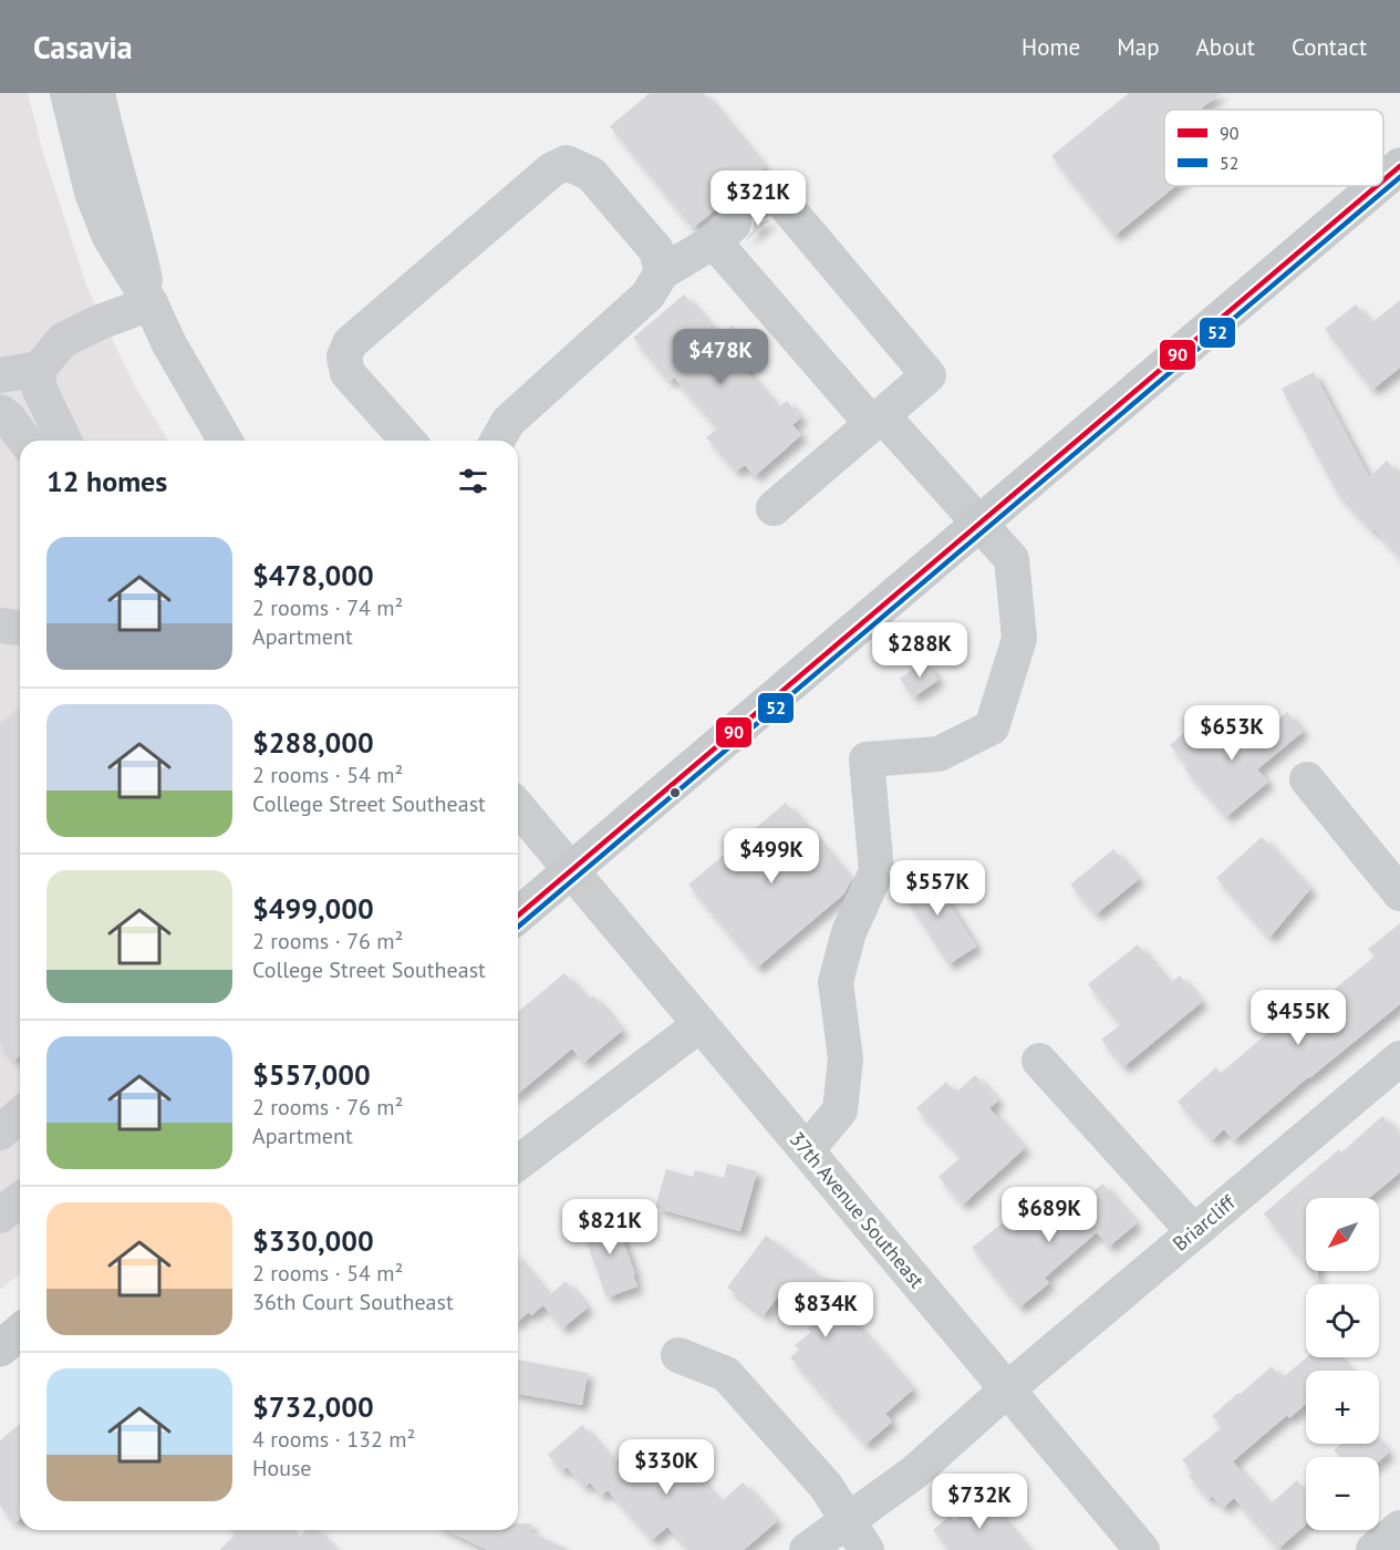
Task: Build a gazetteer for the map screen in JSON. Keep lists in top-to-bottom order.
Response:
{
  "streets": {
    "street": ["37th Avenue Southeast", "Briarcliff"]
  },
  "crossings": [
    ["37th Avenue Southeast", "Briarcliff"]
  ],
  "lines": ["transit line 90", "transit line 52"],
  "legend": ["90", "52"],
  "north": "bottom left",
  "page": {
    "header": "Casavia",
    "nav": [
      "Home",
      "Map",
      "About",
      "Contact"
    ],
    "price": [
      "$321K",
      "$478K",
      "$288K",
      "$653K",
      "$499K",
      "$557K",
      "$455K",
      "$689K",
      "$821K",
      "$834K",
      "$330K",
      "$732K"
    ],
    "heading": "12 homes",
    "list": [
      {
        "name": "$478,000",
        "note": "2 rooms · 74 m² · Apartment"
      },
      {
        "name": "$288,000",
        "note": "2 rooms · 54 m² · College Street Southeast"
      },
      {
        "name": "$499,000",
        "note": "2 rooms · 76 m² · College Street Southeast"
      },
      {
        "name": "$557,000",
        "note": "2 rooms · 76 m² · Apartment"
      },
      {
        "name": "$330,000",
        "note": "2 rooms · 54 m² · 36th Court Southeast"
      },
      {
        "name": "$732,000",
        "note": "4 rooms · 132 m² · House"
      }
    ],
    "map_buttons": ["+", "−"]
  }
}
